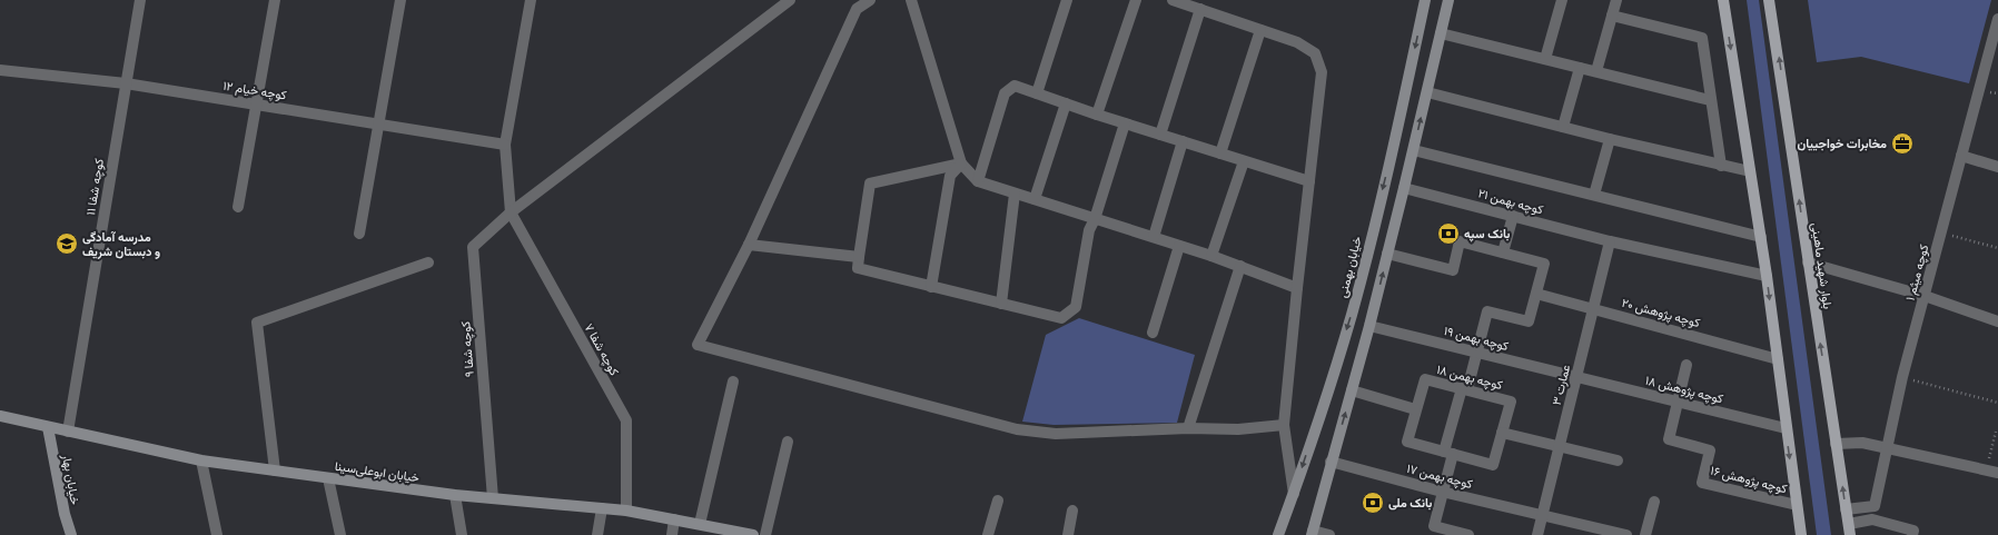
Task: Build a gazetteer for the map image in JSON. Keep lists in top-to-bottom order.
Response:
{
  "streets": {
    "main road": ["بلوار شهید ماهینی"],
    "street": [
      "کوچه خیام ۱۲",
      "کوچه شفا ۱۱",
      "کوچه بهمن ۲۱",
      "خیابان بهمنی",
      "کوچه میثم ۱",
      "کوچه پژوهش ۲۰",
      "کوچه بهمن ۱۹",
      "کوچه شفا ۹",
      "کوچه شفا ۷",
      "کوچه بهمن ۱۸",
      "عمارت ۳",
      "کوچه پژوهش ۱۸",
      "خیابان ابوعلی‌سینا",
      "کوچه بهمن ۱۷",
      "خیابان بهار",
      "کوچه پژوهش ۱۶"
    ]
  },
  "crossings": [
    ["کوچه خیام ۱۲", "کوچه شفا ۱۱"],
    ["کوچه شفا ۱۱", "خیابان ابوعلی‌سینا"],
    ["کوچه بهمن ۲۱", "عمارت ۳"],
    ["کوچه پژوهش ۲۰", "عمارت ۳"],
    ["کوچه بهمن ۱۹", "عمارت ۳"],
    ["کوچه بهمن ۱۹", "کوچه پژوهش ۱۸"],
    ["کوچه شفا ۹", "کوچه شفا ۷"],
    ["کوچه شفا ۹", "خیابان ابوعلی‌سینا"],
    ["کوچه شفا ۷", "خیابان ابوعلی‌سینا"],
    ["عمارت ۳", "کوچه پژوهش ۱۸"],
    ["عمارت ۳", "کوچه بهمن ۱۷"],
    ["کوچه پژوهش ۱۸", "کوچه پژوهش ۱۶"],
    ["خیابان ابوعلی‌سینا", "خیابان بهار"]
  ],
  "places": {
    "office": ["مخابرات خواجییان"],
    "bank": ["بانک سپه", "بانک ملی"],
    "school or university": ["مدرسه آمادگی و دبستان شریف"]
  }
}
